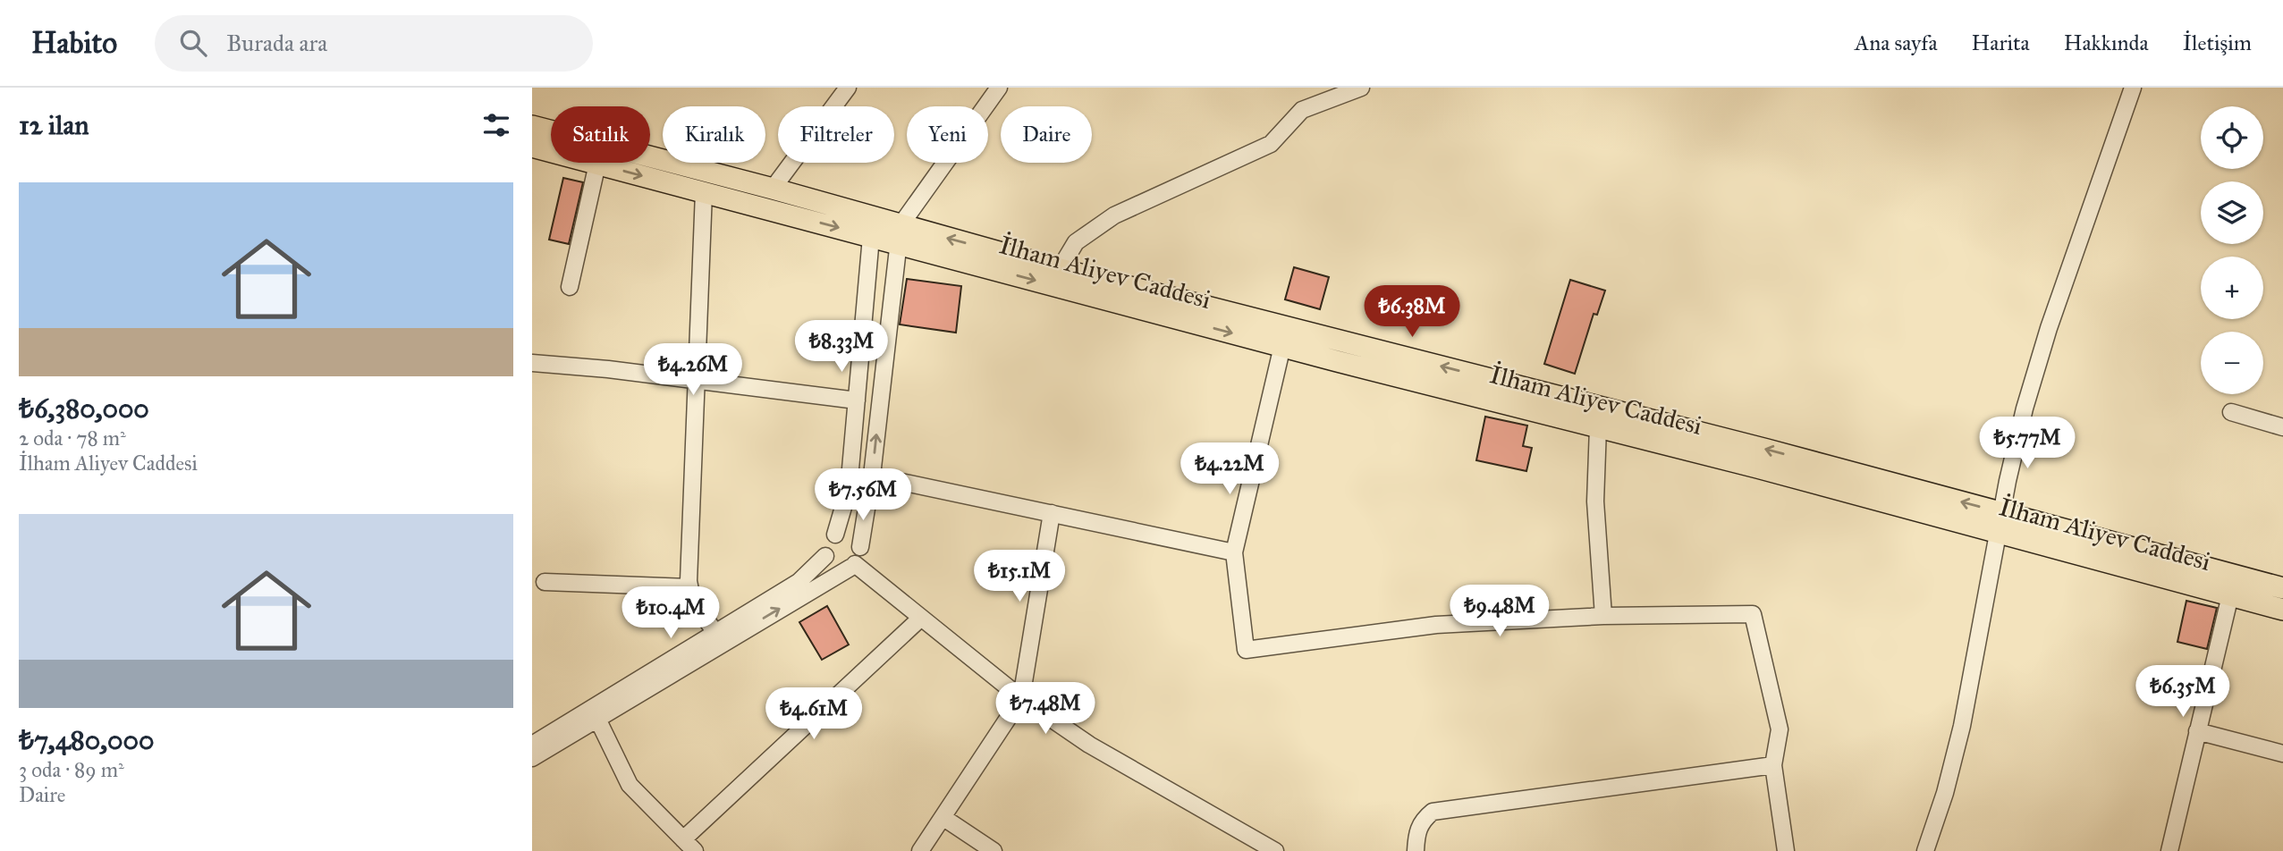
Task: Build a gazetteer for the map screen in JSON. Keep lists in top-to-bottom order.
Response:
{
  "streets": {
    "main road": ["İlham Aliyev Caddesi"]
  },
  "page": {
    "header": "Habito",
    "search": "Burada ara",
    "nav": [
      "Ana sayfa",
      "Harita",
      "Hakkında",
      "İletişim"
    ],
    "heading": "12 ilan",
    "map_buttons": ["+", "−"],
    "chip": [
      "Satılık",
      "Kiralık",
      "Filtreler",
      "Yeni",
      "Daire"
    ],
    "list": [
      {
        "name": "₺6,380,000",
        "note": "2 oda · 78 m² · İlham Aliyev Caddesi"
      },
      {
        "name": "₺7,480,000",
        "note": "3 oda · 89 m² · Daire"
      }
    ],
    "price": [
      "₺6.38M",
      "₺8.33M",
      "₺4.26M",
      "₺5.77M",
      "₺4.22M",
      "₺7.56M",
      "₺15.1M",
      "₺9.48M",
      "₺10.4M",
      "₺6.35M",
      "₺7.48M",
      "₺4.61M"
    ]
  }
}
